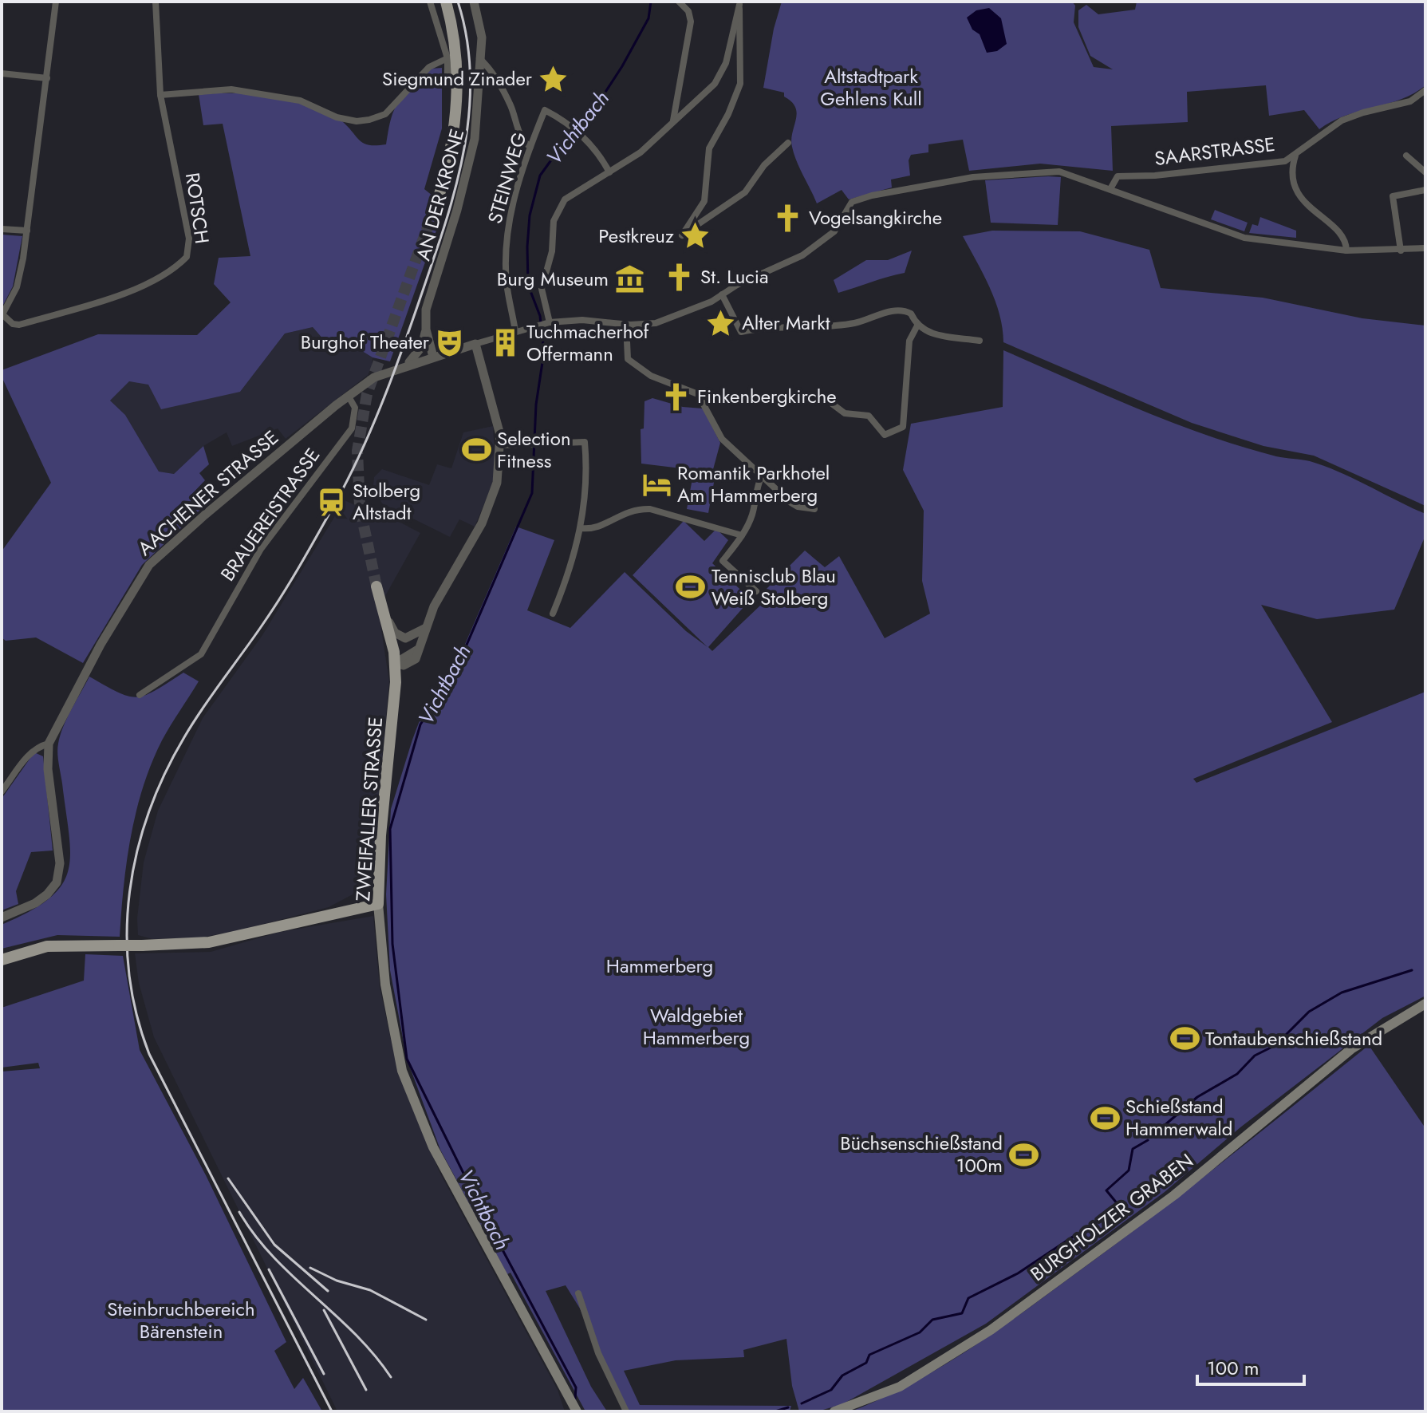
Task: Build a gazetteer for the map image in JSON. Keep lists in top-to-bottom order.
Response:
{
  "streets": {
    "main road": ["ZWEIFALLER STRASSE", "BURGHOLZER GRABEN"],
    "street": [
      "SAARSTRASSE",
      "STEINWEG",
      "AN DER KRONE",
      "ROTSCH",
      "AACHENER STRASSE",
      "BRAUEREISTRASSE"
    ]
  },
  "crossings": [
    ["SAARSTRASSE", "AACHENER STRASSE"],
    ["STEINWEG", "AACHENER STRASSE"],
    ["AN DER KRONE", "AACHENER STRASSE"],
    ["AACHENER STRASSE", "BRAUEREISTRASSE"]
  ],
  "water": ["Vichtbach"],
  "parks": [
    "Altstadtpark Gehlens Kull",
    "Hammerberg",
    "Waldgebiet Hammerberg",
    "Steinbruchbereich Bärenstein"
  ],
  "places": {
    "place": ["Siegmund Zinader", "Pestkreuz", "Alter Markt"],
    "church": ["Vogelsangkirche", "St. Lucia", "Finkenbergkirche"],
    "museum": ["Burg Museum"],
    "theatre": ["Burghof Theater"],
    "building": ["Tuchmacherhof Offermann"],
    "sports": [
      "Selection Fitness",
      "Tennisclub Blau Weiß Stolberg",
      "Tontaubenschießstand",
      "Schießstand Hammerwald",
      "Büchsenschießstand 100m"
    ],
    "hotel": ["Romantik Parkhotel Am Hammerberg"],
    "station": ["Stolberg Altstadt"]
  },
  "scale_bar": "100 m"
}
